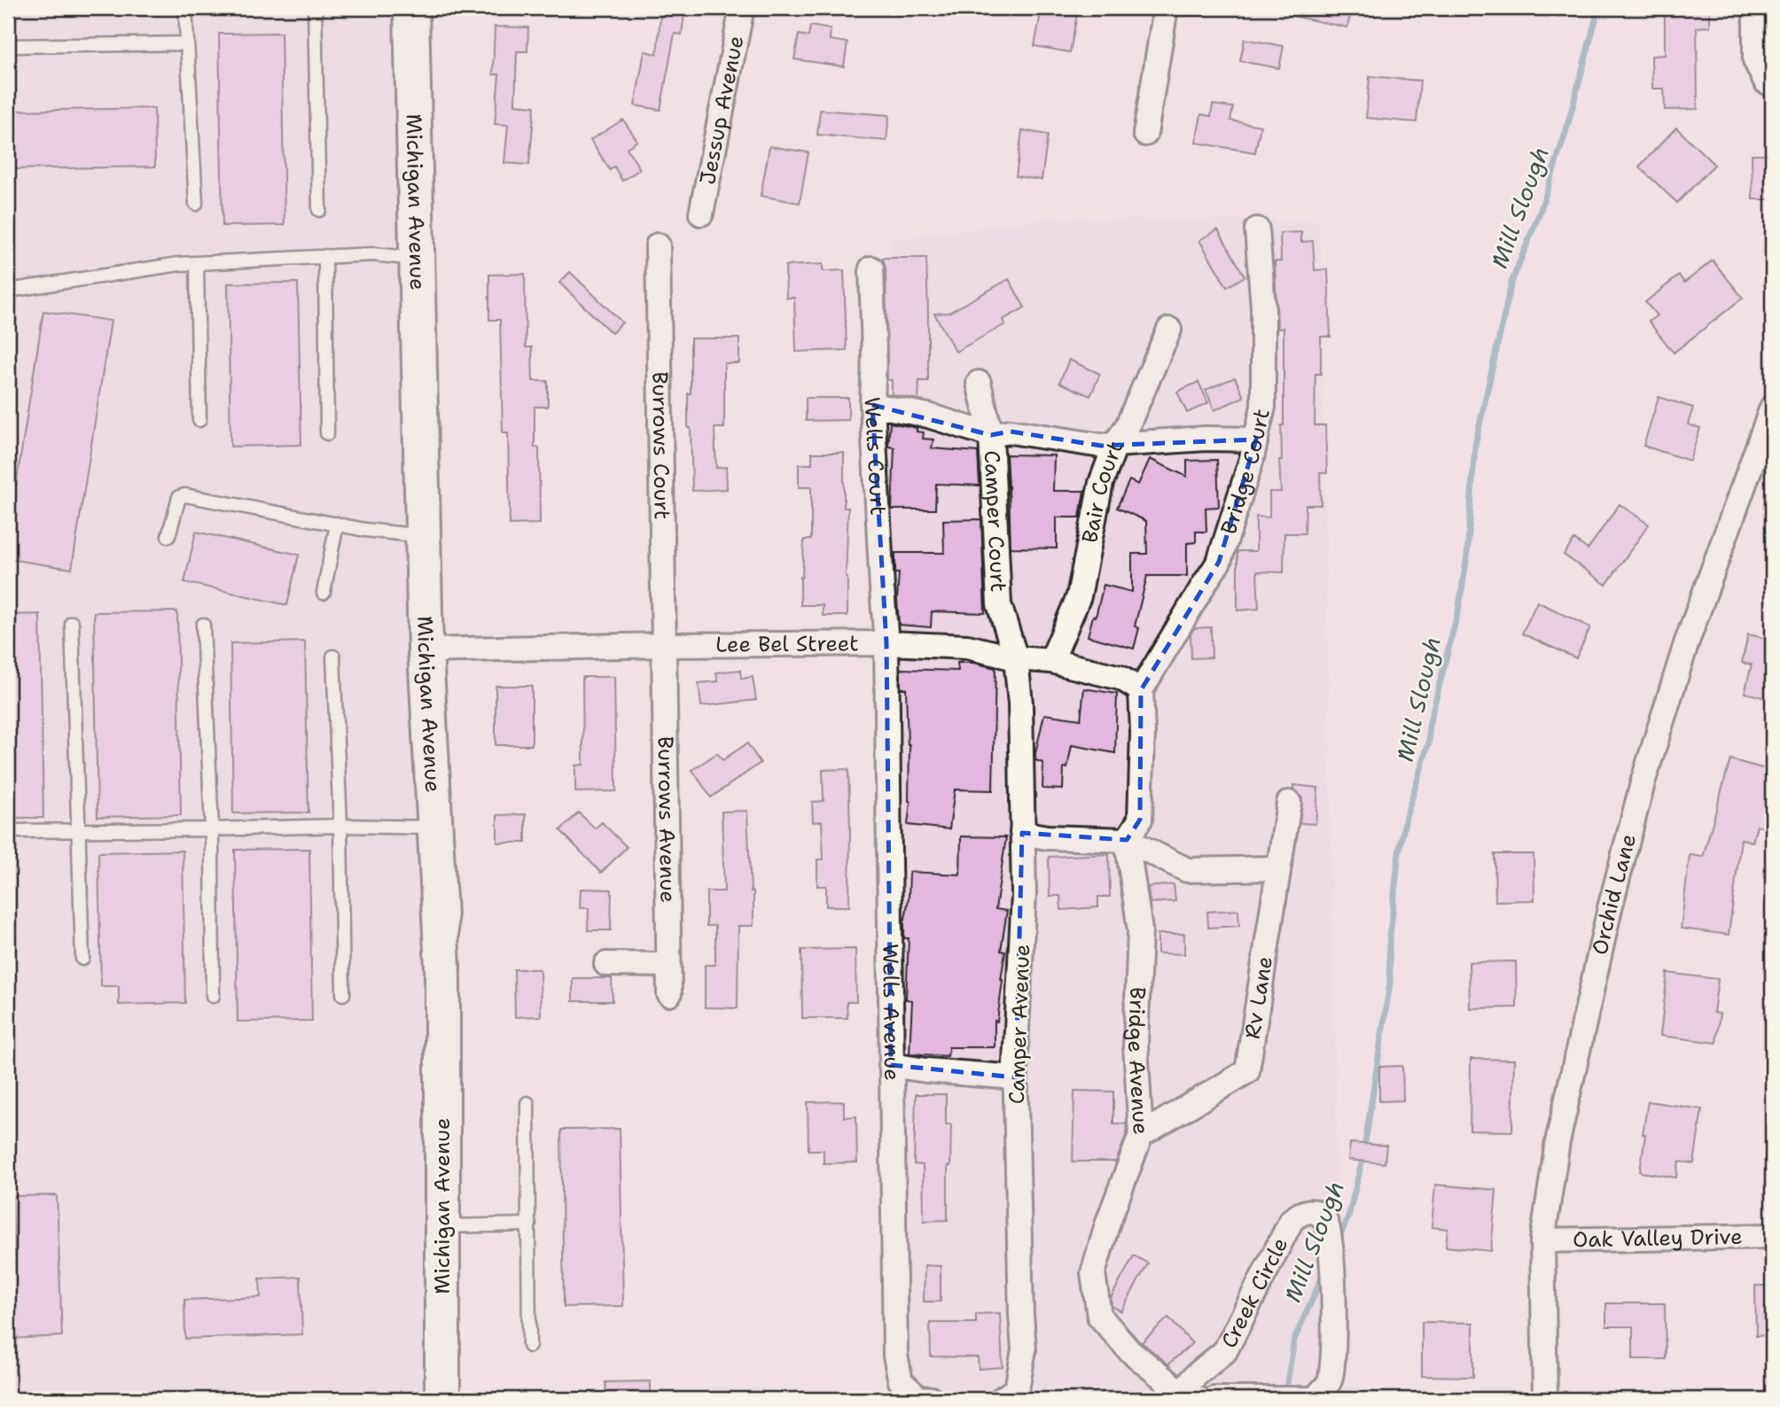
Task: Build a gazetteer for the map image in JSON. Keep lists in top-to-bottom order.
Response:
{
  "streets": {
    "main road": ["Michigan Avenue"],
    "street": [
      "Jessup Avenue",
      "Burrows Court",
      "Wells Court",
      "Bridge Court",
      "Bair Court",
      "Camper Court",
      "Lee Bel Street",
      "Burrows Avenue",
      "Orchid Lane",
      "Rv Lane",
      "Wells Avenue",
      "Camper Avenue",
      "Bridge Avenue",
      "Oak Valley Drive",
      "Creek Circle"
    ]
  },
  "crossings": [
    ["Michigan Avenue", "Lee Bel Street"],
    ["Burrows Court", "Lee Bel Street"],
    ["Burrows Court", "Burrows Avenue"],
    ["Wells Court", "Lee Bel Street"],
    ["Wells Court", "Wells Avenue"],
    ["Bridge Court", "Lee Bel Street"],
    ["Bair Court", "Lee Bel Street"],
    ["Camper Court", "Lee Bel Street"],
    ["Camper Court", "Camper Avenue"],
    ["Lee Bel Street", "Burrows Avenue"],
    ["Lee Bel Street", "Wells Avenue"],
    ["Lee Bel Street", "Camper Avenue"],
    ["Orchid Lane", "Oak Valley Drive"],
    ["Rv Lane", "Bridge Avenue"],
    ["Bridge Avenue", "Creek Circle"]
  ],
  "water": ["Mill Slough"]
}
